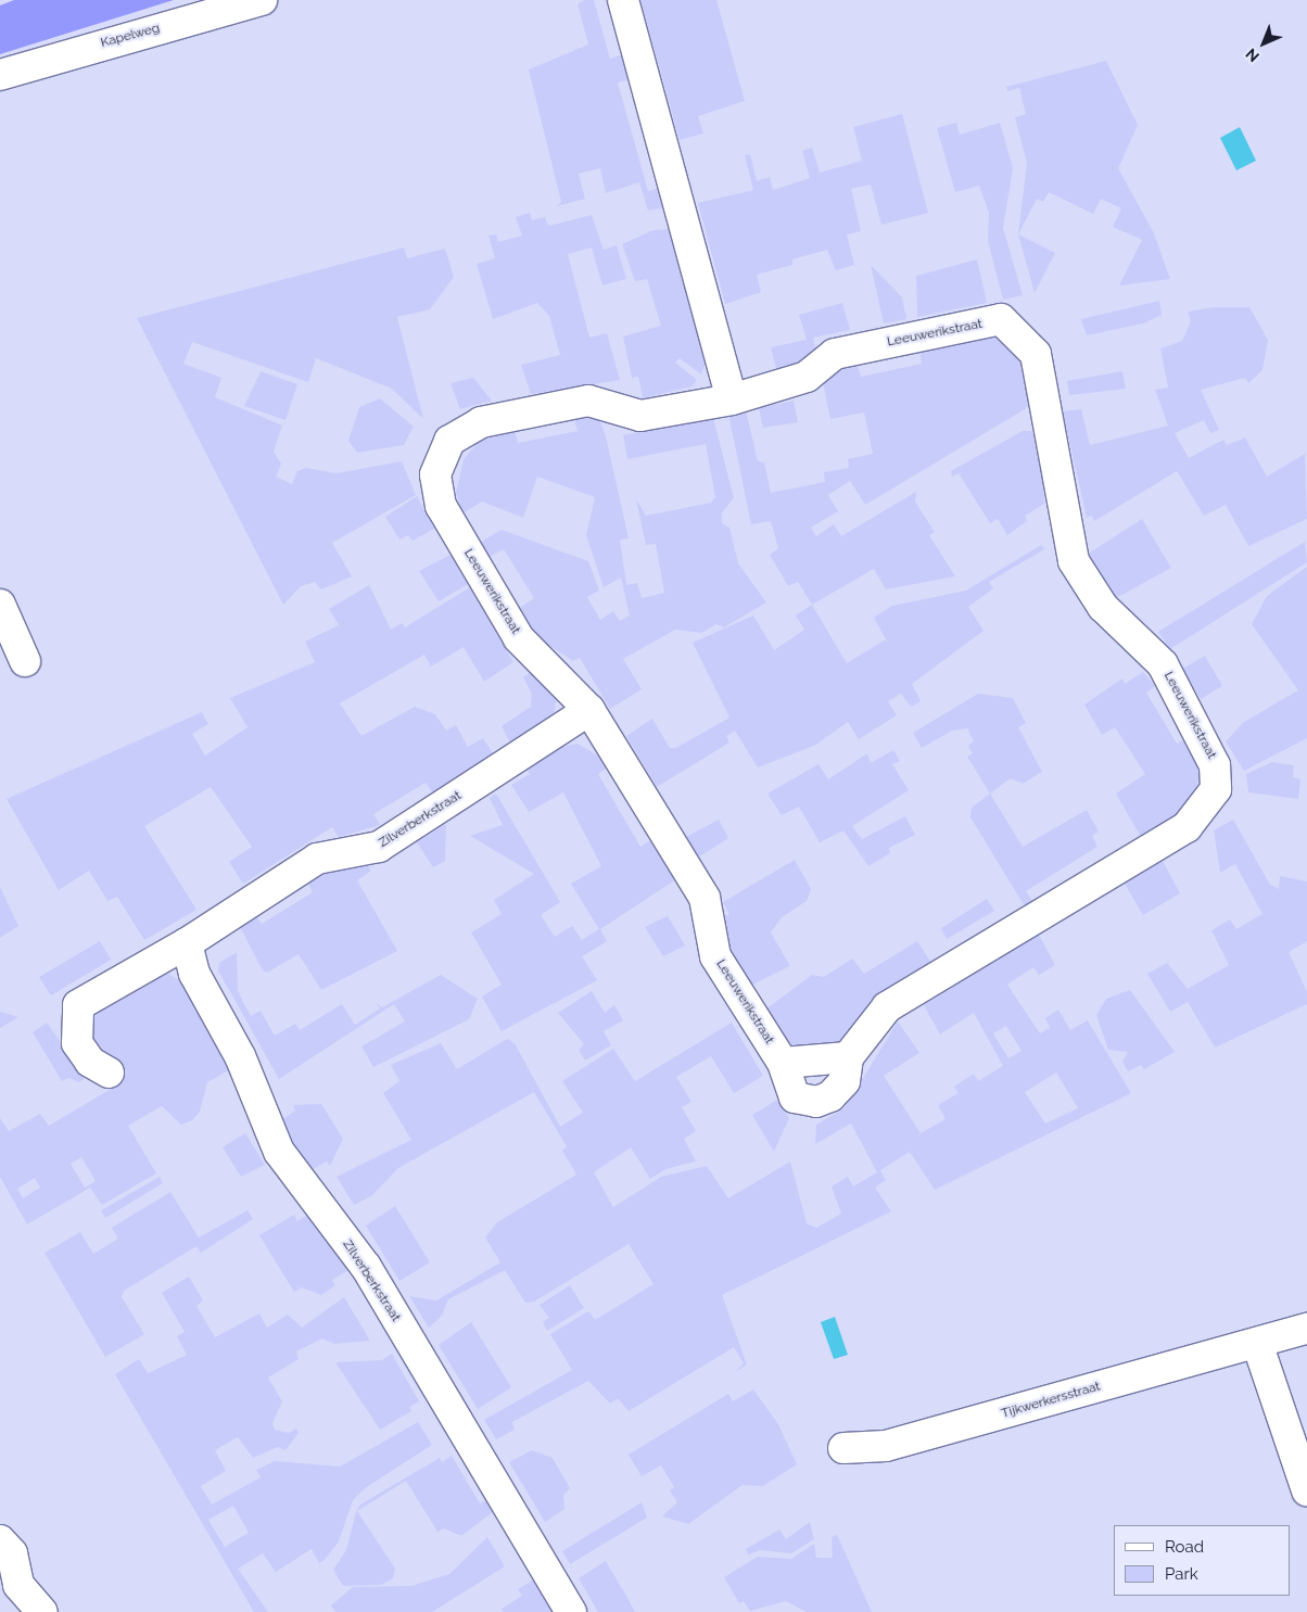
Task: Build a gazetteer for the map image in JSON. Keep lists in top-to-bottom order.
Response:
{
  "streets": {
    "street": [
      "Kapelweg",
      "Leeuwerikstraat",
      "Zilverberkstraat",
      "Tijkwerkersstraat"
    ]
  },
  "crossings": [
    ["Leeuwerikstraat", "Zilverberkstraat"]
  ],
  "legend": ["Road", "Park"],
  "north": "bottom left"
}
